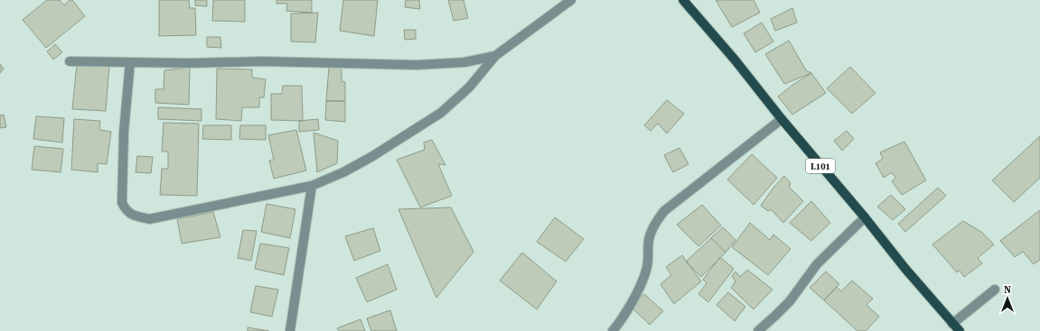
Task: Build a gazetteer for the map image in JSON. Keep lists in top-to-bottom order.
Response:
{
  "streets": {
    "main road": ["L101"]
  },
  "north": "top"
}
